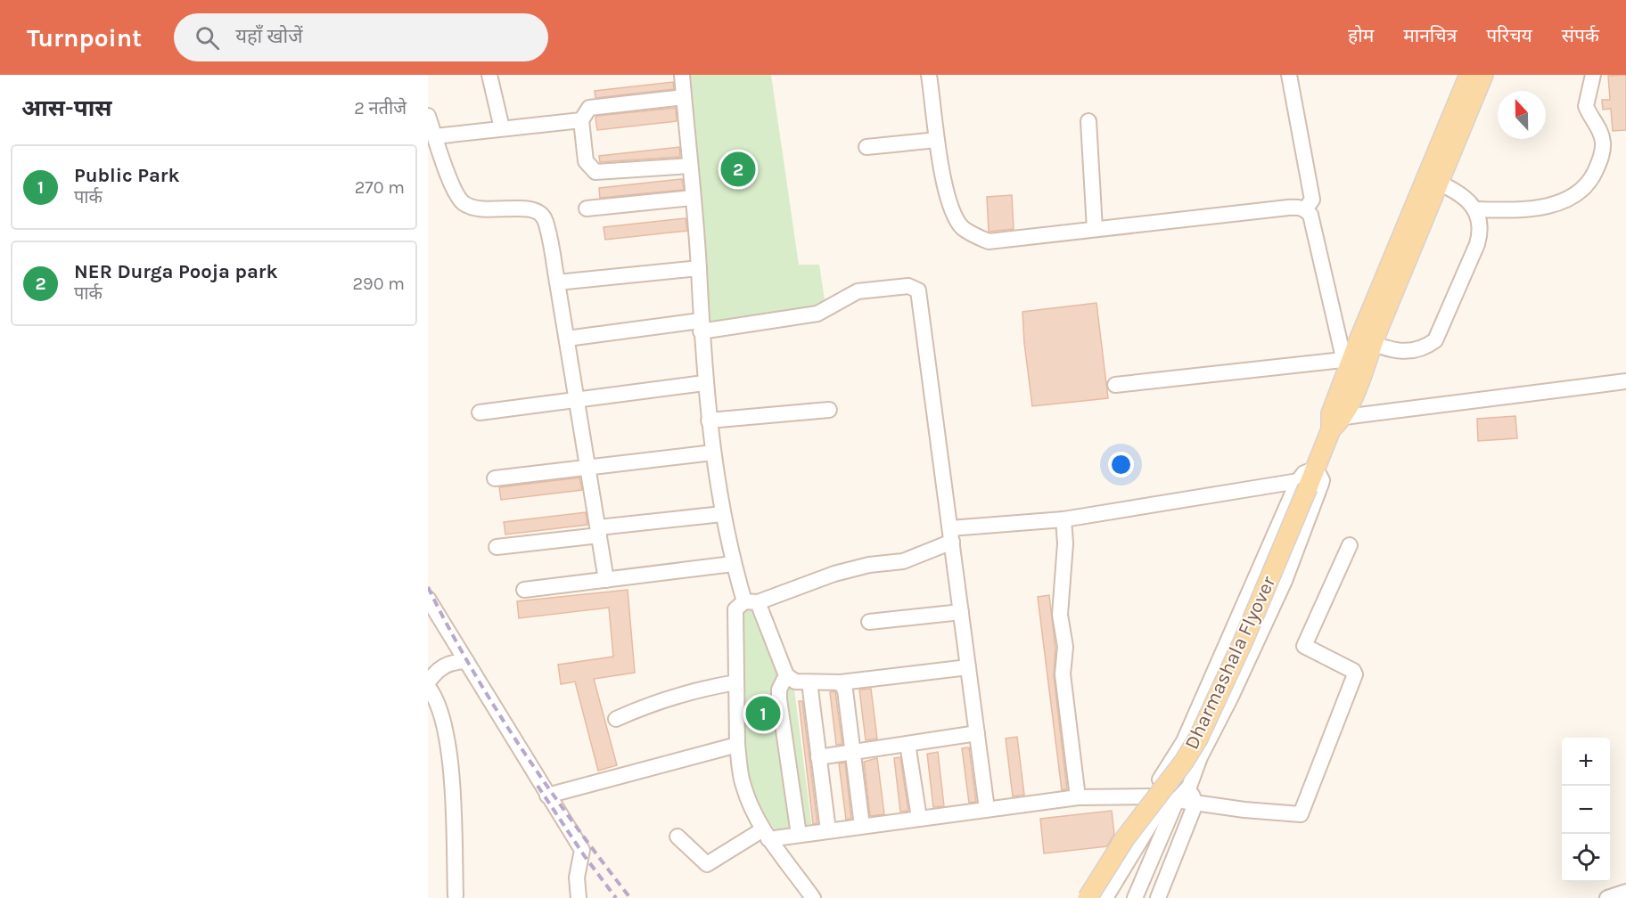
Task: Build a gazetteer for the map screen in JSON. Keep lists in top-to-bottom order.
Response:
{
  "streets": {
    "main road": ["Dharmashala Flyover"]
  },
  "north": "top",
  "page": {
    "header": "Turnpoint",
    "search": "यहाँ खोजें",
    "nav": [
      "होम",
      "मानचित्र",
      "परिचय",
      "संपर्क"
    ],
    "heading": ["आस-पास", "2 नतीजे"],
    "list": [
      {
        "mark": "1",
        "name": "Public Park",
        "note": "पार्क",
        "value": "270 m"
      },
      {
        "mark": "2",
        "name": "NER Durga Pooja park",
        "note": "पार्क",
        "value": "290 m"
      }
    ],
    "pins": ["2", "1"],
    "map_buttons": ["+", "−"]
  }
}
